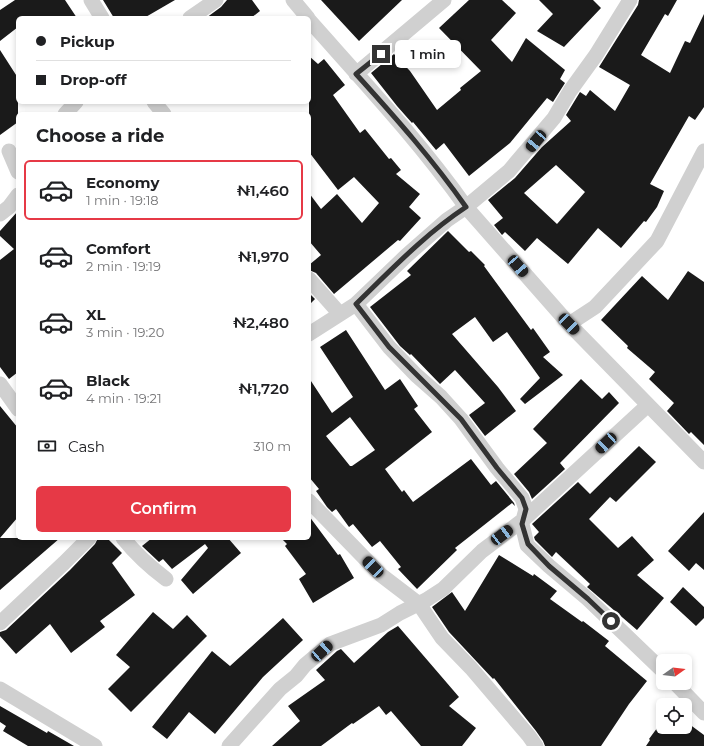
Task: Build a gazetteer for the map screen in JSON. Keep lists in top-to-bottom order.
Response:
{
  "north": "right",
  "page": {
    "banner": ["Pickup", "Drop-off"],
    "bubble": "1 min",
    "heading": "Choose a ride",
    "list": [
      {
        "name": "Economy",
        "note": "1 min · 19:18",
        "value": "₦1,460"
      },
      {
        "name": "Comfort",
        "note": "2 min · 19:19",
        "value": "₦1,970"
      },
      {
        "name": "XL",
        "note": "3 min · 19:20",
        "value": "₦2,480"
      },
      {
        "name": "Black",
        "note": "4 min · 19:21",
        "value": "₦1,720"
      }
    ],
    "pay": ["Cash", "310 m"],
    "buttons": "Confirm"
  }
}
